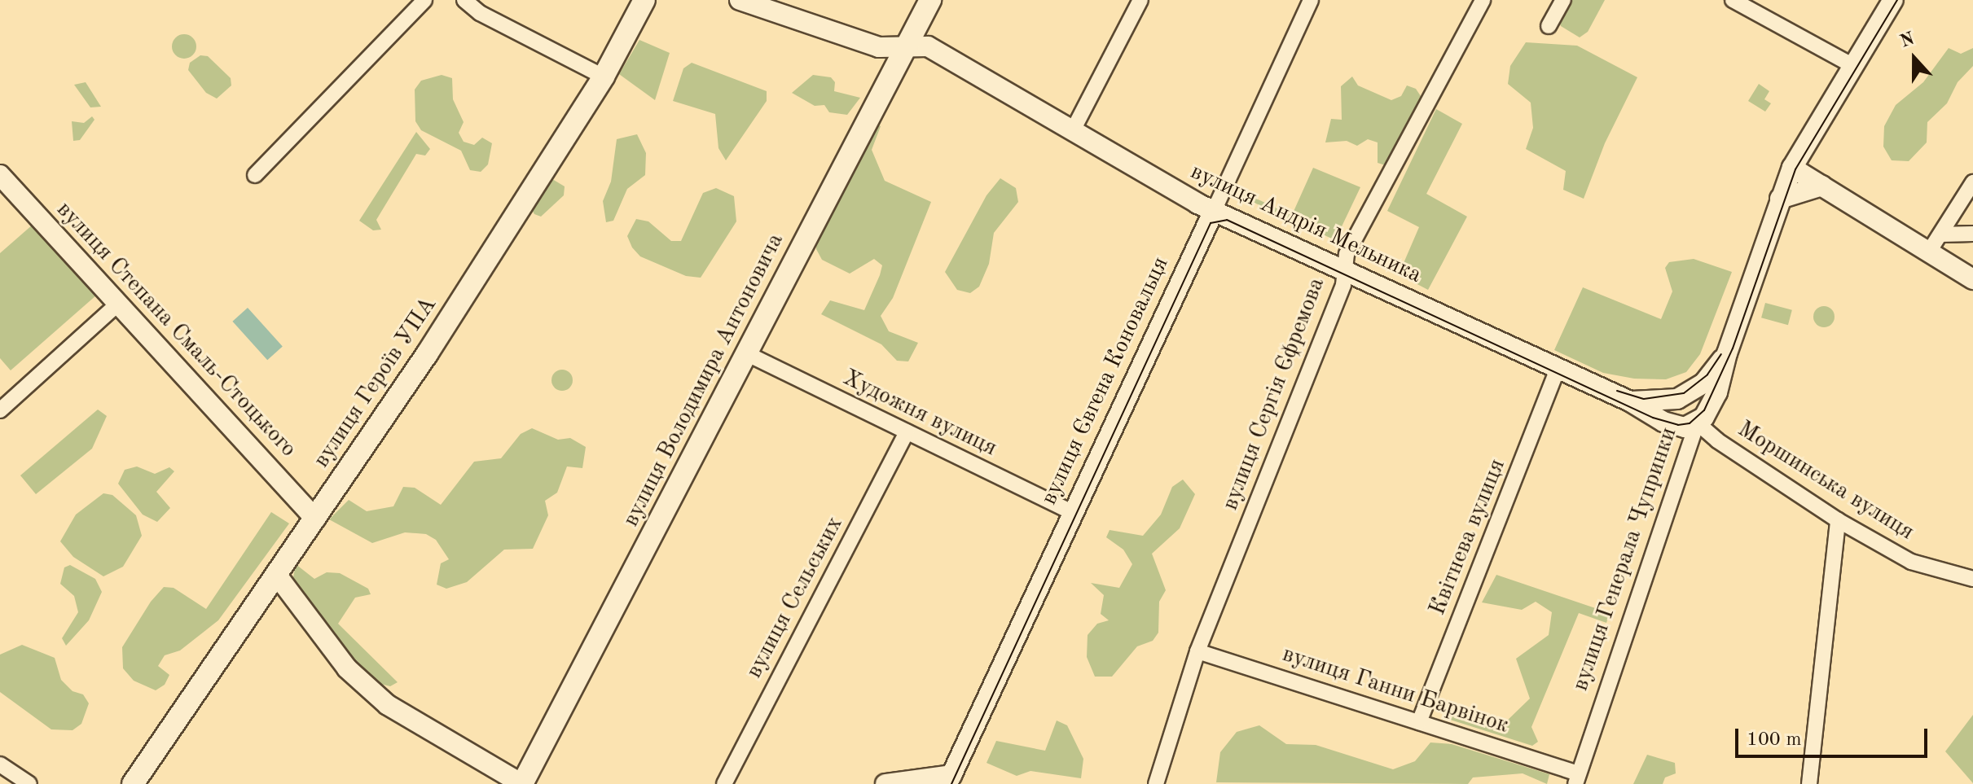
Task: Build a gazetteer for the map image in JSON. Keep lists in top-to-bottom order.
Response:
{
  "streets": {
    "main road": ["вулиця Володимира Антоновича", "вулиця Героїв УПА"],
    "street": [
      "вулиця Андрія Мельника",
      "вулиця Степана Смаль-Стоцького",
      "вулиця Євгена Коновальця",
      "вулиця Сергія Єфремова",
      "Художня вулиця",
      "Моршинська вулиця",
      "Квітнева вулиця",
      "вулиця Генерала Чупринки",
      "вулиця Сельських",
      "вулиця Ганни Барвінок"
    ]
  },
  "crossings": [
    ["вулиця Андрія Мельника", "вулиця Володимира Антоновича"],
    ["вулиця Андрія Мельника", "вулиця Євгена Коновальця"],
    ["вулиця Андрія Мельника", "вулиця Сергія Єфремова"],
    ["вулиця Андрія Мельника", "Моршинська вулиця"],
    ["вулиця Андрія Мельника", "Квітнева вулиця"],
    ["вулиця Андрія Мельника", "вулиця Генерала Чупринки"],
    ["вулиця Степана Смаль-Стоцького", "вулиця Героїв УПА"],
    ["вулиця Володимира Антоновича", "Художня вулиця"],
    ["вулиця Євгена Коновальця", "Художня вулиця"],
    ["вулиця Сергія Єфремова", "вулиця Ганни Барвінок"],
    ["Художня вулиця", "вулиця Сельських"],
    ["Моршинська вулиця", "вулиця Генерала Чупринки"],
    ["Квітнева вулиця", "вулиця Ганни Барвінок"],
    ["вулиця Генерала Чупринки", "вулиця Ганни Барвінок"]
  ],
  "scale_bar": "100 m",
  "north": "top"
}
